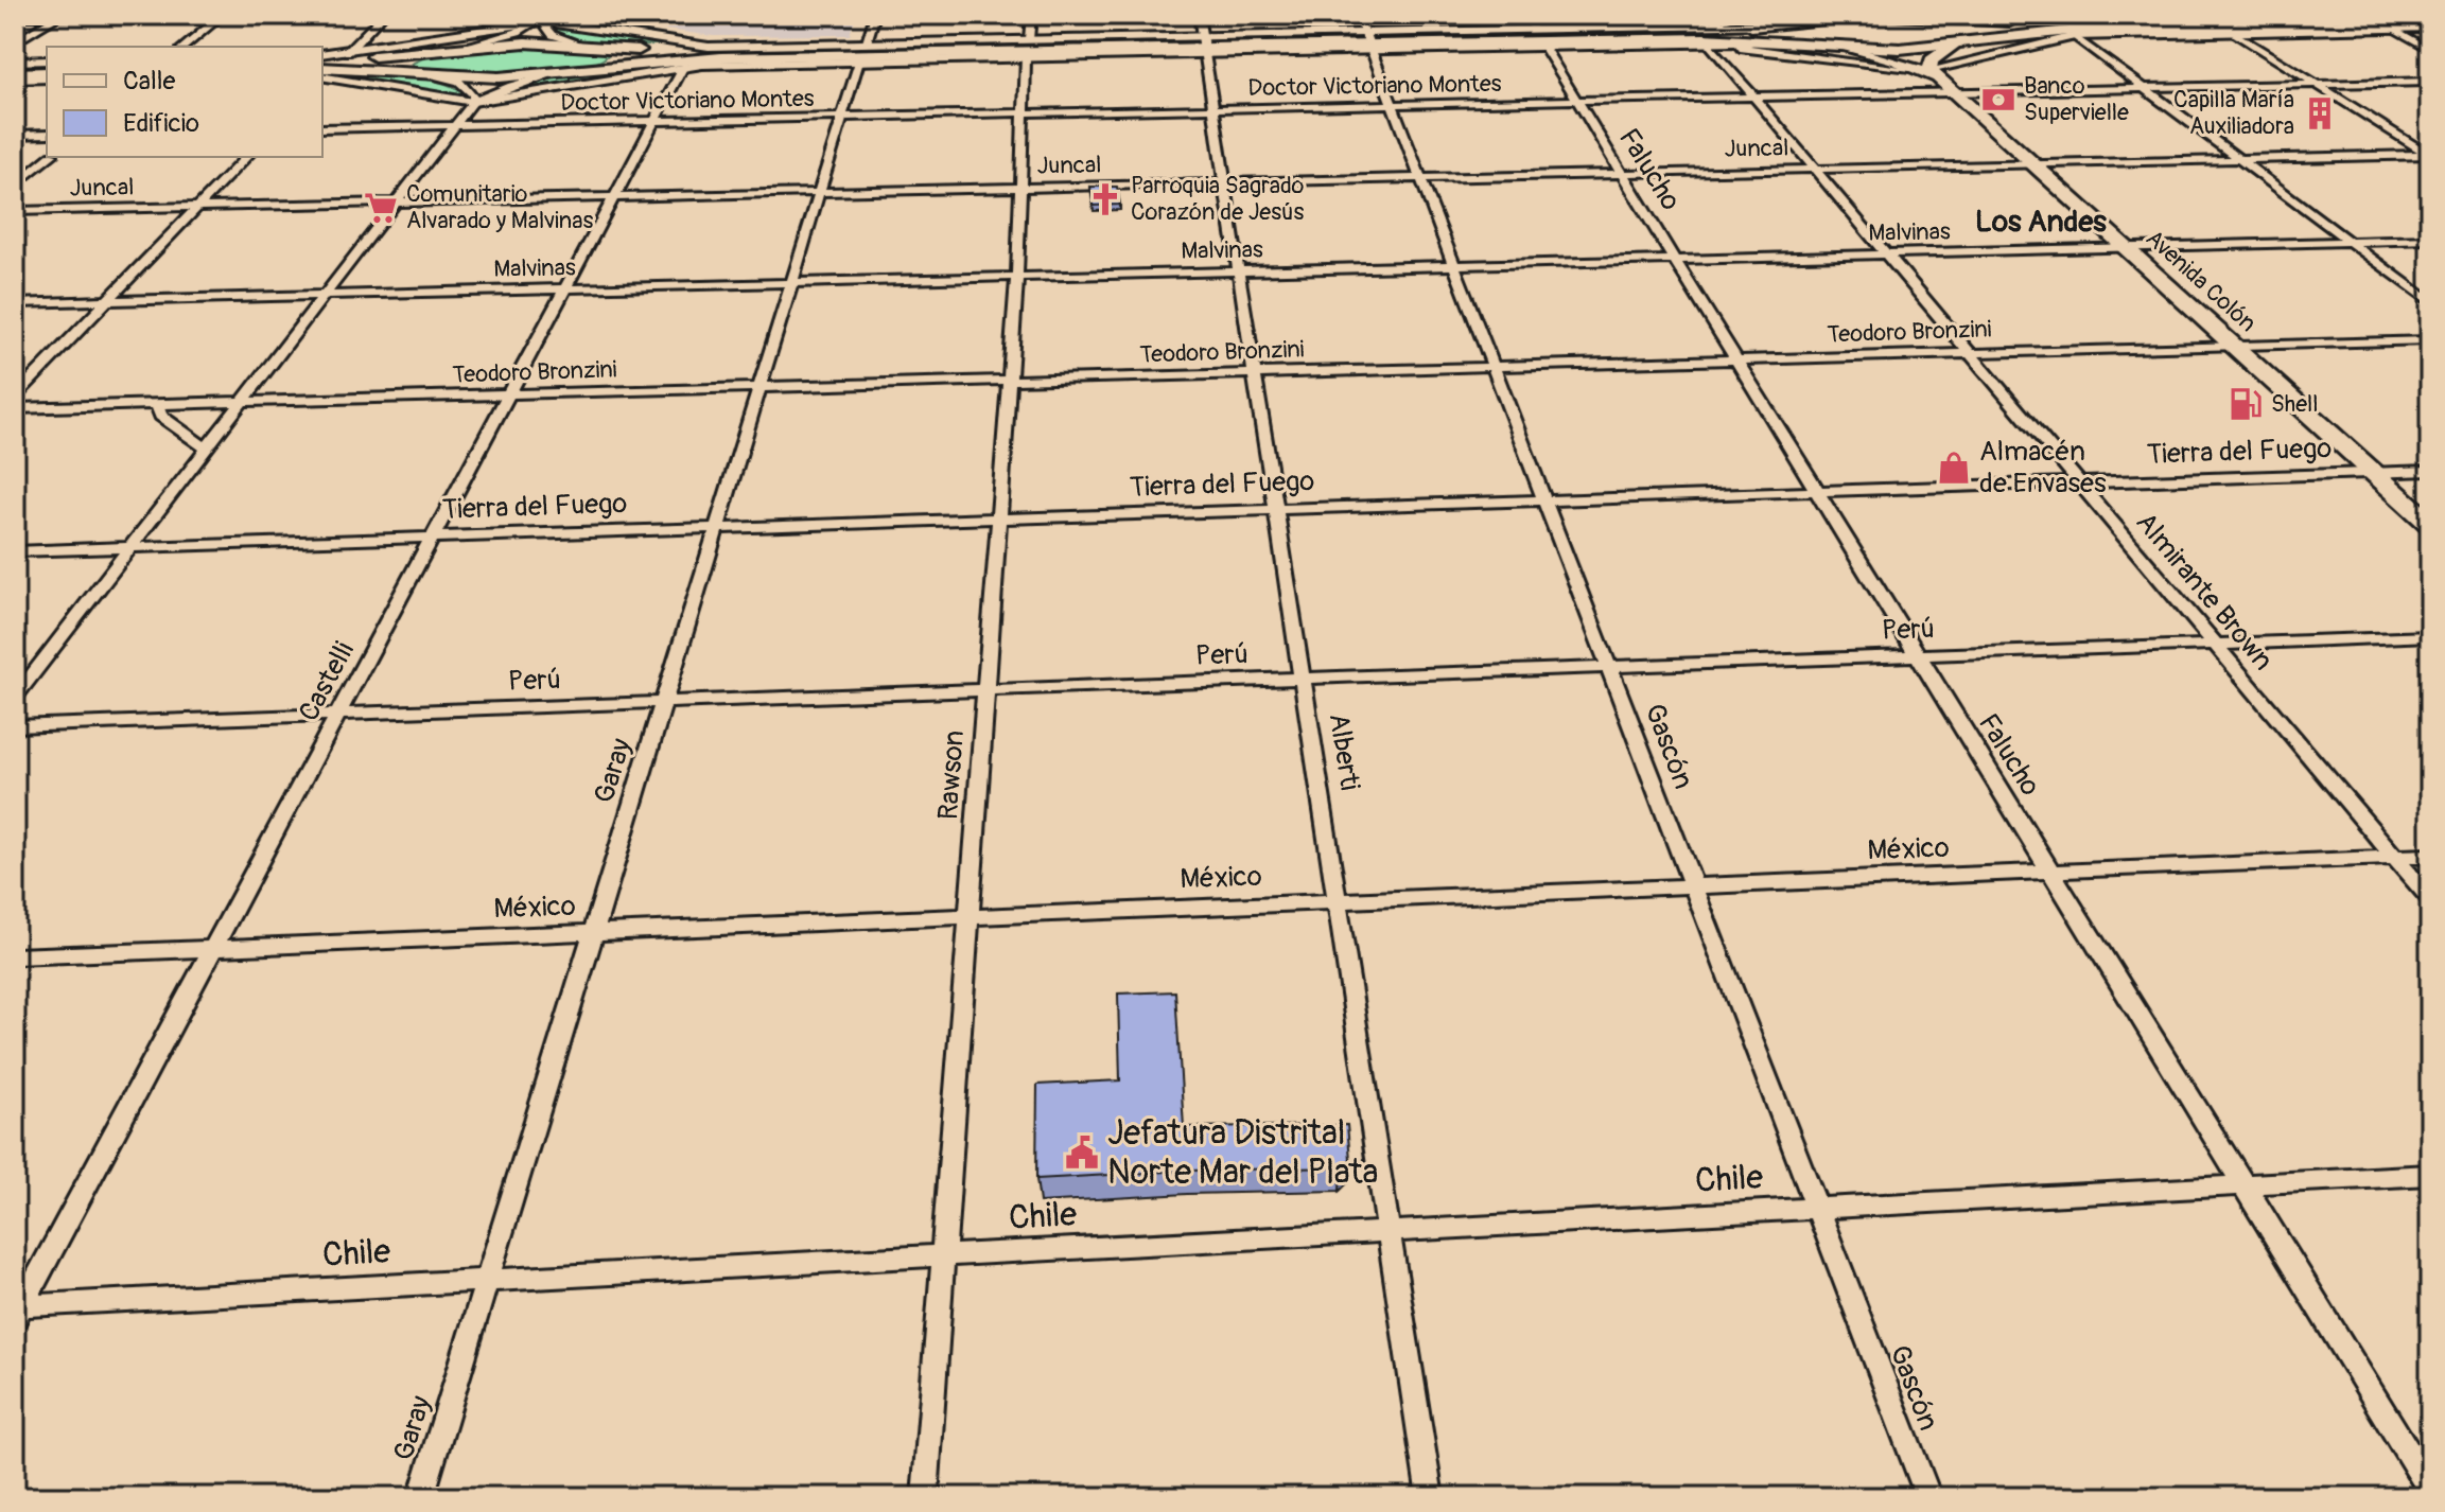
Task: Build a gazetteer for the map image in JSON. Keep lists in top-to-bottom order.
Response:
{
  "streets": {
    "highway": ["Avenida Colón"],
    "street": [
      "Doctor Victoriano Montes",
      "Juncal",
      "Falucho",
      "Malvinas",
      "Teodoro Bronzini",
      "Tierra del Fuego",
      "Almirante Brown",
      "Perú",
      "Castelli",
      "Gascón",
      "Alberti",
      "Garay",
      "Rawson",
      "México",
      "Chile"
    ]
  },
  "crossings": [
    ["Doctor Victoriano Montes", "Falucho"],
    ["Doctor Victoriano Montes", "Avenida Colón"],
    ["Doctor Victoriano Montes", "Almirante Brown"],
    ["Doctor Victoriano Montes", "Castelli"],
    ["Doctor Victoriano Montes", "Gascón"],
    ["Doctor Victoriano Montes", "Alberti"],
    ["Doctor Victoriano Montes", "Garay"],
    ["Doctor Victoriano Montes", "Rawson"],
    ["Juncal", "Falucho"],
    ["Juncal", "Avenida Colón"],
    ["Juncal", "Almirante Brown"],
    ["Juncal", "Castelli"],
    ["Juncal", "Gascón"],
    ["Juncal", "Alberti"],
    ["Juncal", "Garay"],
    ["Juncal", "Rawson"],
    ["Falucho", "Malvinas"],
    ["Falucho", "Teodoro Bronzini"],
    ["Falucho", "Tierra del Fuego"],
    ["Falucho", "Perú"],
    ["Falucho", "México"],
    ["Falucho", "Chile"],
    ["Malvinas", "Avenida Colón"],
    ["Malvinas", "Almirante Brown"],
    ["Malvinas", "Castelli"],
    ["Malvinas", "Gascón"],
    ["Malvinas", "Alberti"],
    ["Malvinas", "Garay"],
    ["Malvinas", "Rawson"],
    ["Avenida Colón", "Teodoro Bronzini"],
    ["Avenida Colón", "Tierra del Fuego"],
    ["Teodoro Bronzini", "Almirante Brown"],
    ["Teodoro Bronzini", "Castelli"],
    ["Teodoro Bronzini", "Gascón"],
    ["Teodoro Bronzini", "Alberti"],
    ["Teodoro Bronzini", "Garay"],
    ["Teodoro Bronzini", "Rawson"],
    ["Tierra del Fuego", "Almirante Brown"],
    ["Tierra del Fuego", "Castelli"],
    ["Tierra del Fuego", "Gascón"],
    ["Tierra del Fuego", "Alberti"],
    ["Tierra del Fuego", "Garay"],
    ["Tierra del Fuego", "Rawson"],
    ["Almirante Brown", "Perú"],
    ["Almirante Brown", "México"],
    ["Perú", "Castelli"],
    ["Perú", "Gascón"],
    ["Perú", "Alberti"],
    ["Perú", "Garay"],
    ["Perú", "Rawson"],
    ["Castelli", "México"],
    ["Castelli", "Chile"],
    ["Gascón", "México"],
    ["Gascón", "Chile"],
    ["Alberti", "México"],
    ["Alberti", "Chile"],
    ["Garay", "México"],
    ["Garay", "Chile"],
    ["Rawson", "México"],
    ["Rawson", "Chile"]
  ],
  "districts": ["Los Andes"],
  "places": {
    "bank": ["Banco Supervielle"],
    "building": ["Capilla María Auxiliadora"],
    "church": ["Parroquia Sagrado Corazón de Jesús"],
    "supermarket": ["Comunitario Alvarado y Malvinas"],
    "fuel station": ["Shell"],
    "shop": ["Almacén de Envases"],
    "public building": ["Jefatura Distrital Norte Mar del Plata"]
  },
  "legend": ["Calle", "Edificio"]
}
